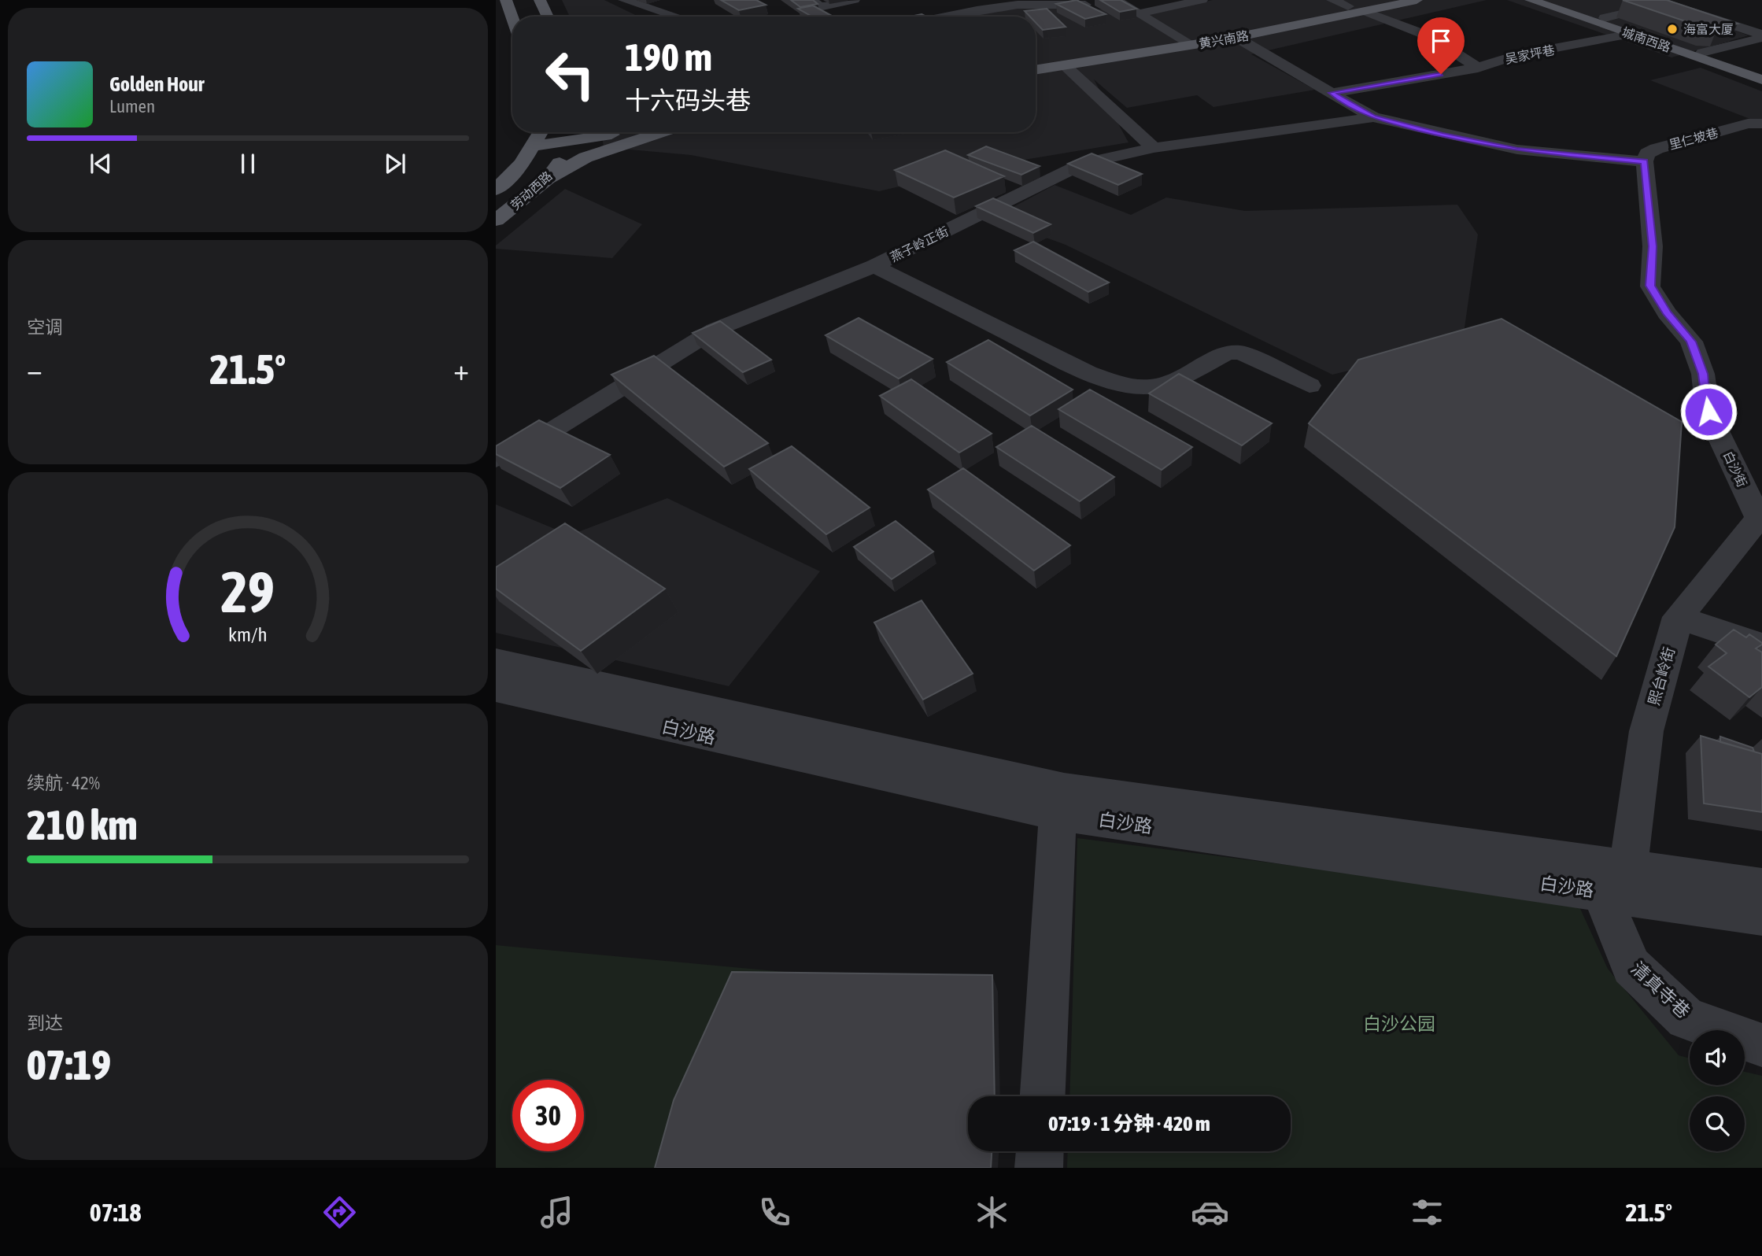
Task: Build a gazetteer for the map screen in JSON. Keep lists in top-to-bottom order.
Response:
{
  "streets": {
    "main road": ["黄兴南路", "城南西路", "劳动西路"],
    "street": [
      "吴家坪巷",
      "里仁坡巷",
      "燕子岭正街",
      "白沙街",
      "熙台岭街",
      "白沙路",
      "清真寺巷"
    ]
  },
  "crossings": [
    ["城南西路", "吴家坪巷"],
    ["里仁坡巷", "白沙街"],
    ["白沙街", "熙台岭街"],
    ["熙台岭街", "白沙路"],
    ["熙台岭街", "清真寺巷"],
    ["白沙路", "清真寺巷"]
  ],
  "parks": ["白沙公园"],
  "places": ["海富大厦"],
  "page": {
    "turn": ["190 m", "十六码头巷"],
    "song": ["Golden Hour", "Lumen"],
    "tile": [
      "空调",
      ["续航 · 42%", "210 km"],
      ["到达", "07:19"]
    ],
    "heat": ["−", "21.5°", "+"],
    "limit": "30",
    "trip": "07:19 · 1 分钟 · 420 m",
    "tabs": ["07:18", "21.5°"],
    "gauge": ["29", "km/h"]
  }
}
